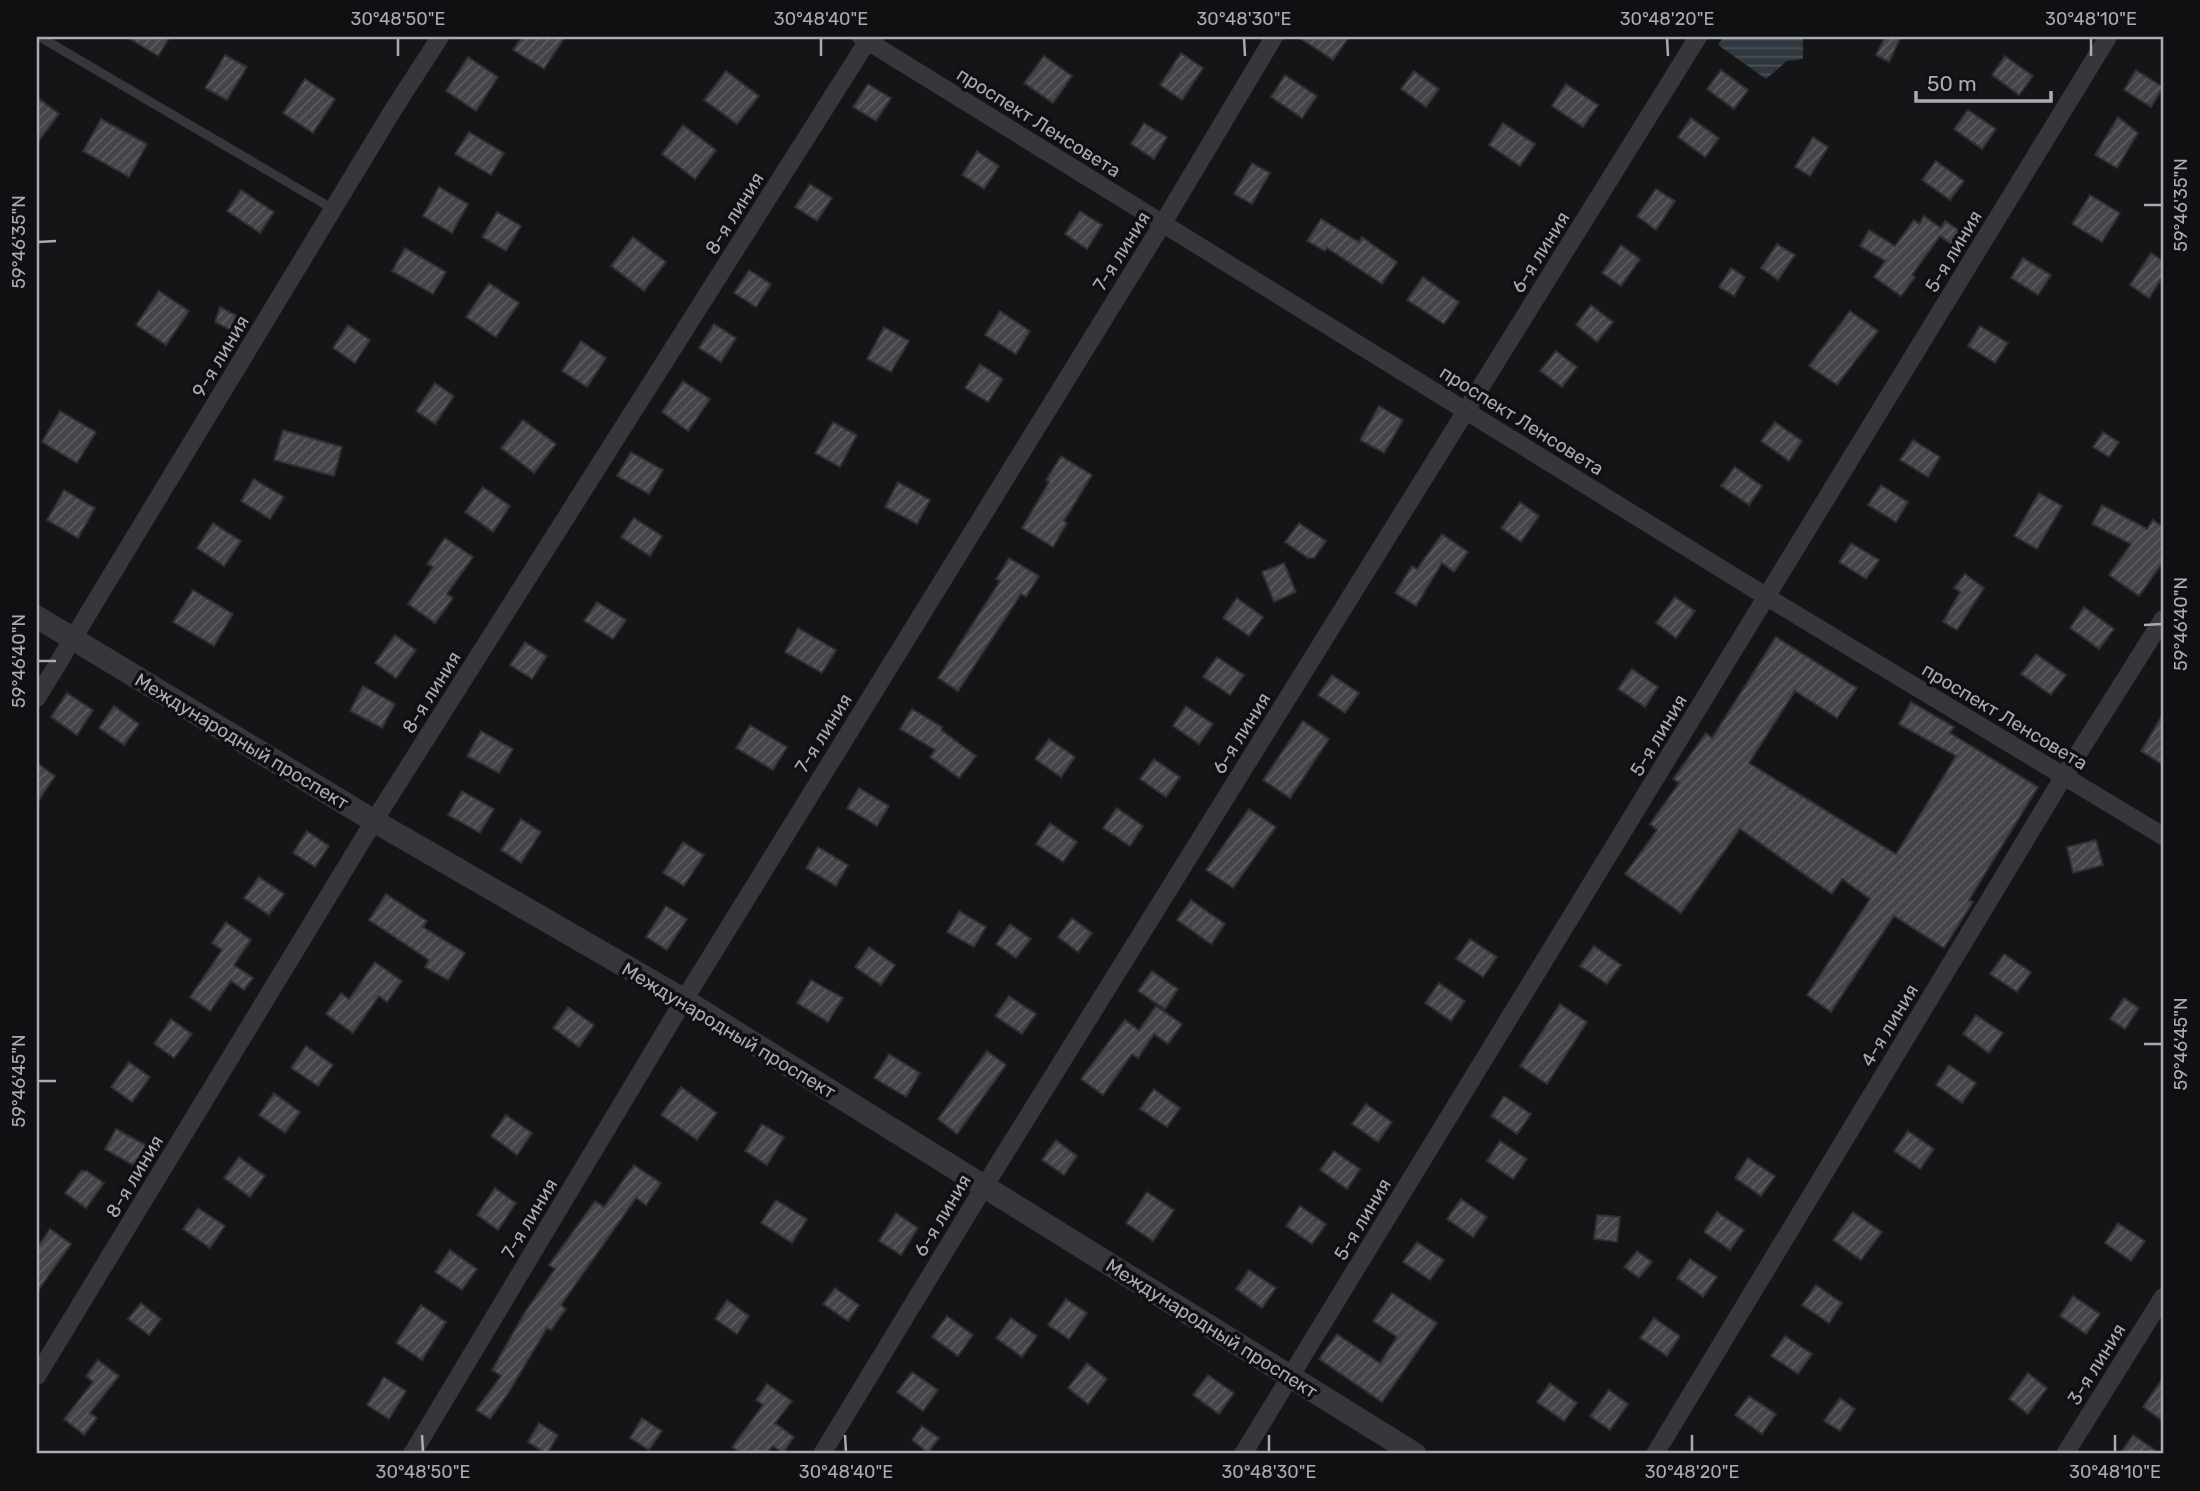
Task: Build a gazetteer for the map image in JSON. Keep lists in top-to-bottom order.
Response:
{
  "streets": {
    "street": [
      "проспект Ленсовета",
      "8-я линия",
      "7-я линия",
      "5-я линия",
      "6-я линия",
      "9-я линия",
      "Международный проспект",
      "4-я линия",
      "3-я линия"
    ]
  },
  "crossings": [
    ["проспект Ленсовета", "8-я линия"],
    ["проспект Ленсовета", "7-я линия"],
    ["проспект Ленсовета", "5-я линия"],
    ["проспект Ленсовета", "6-я линия"],
    ["проспект Ленсовета", "4-я линия"],
    ["8-я линия", "Международный проспект"],
    ["7-я линия", "Международный проспект"],
    ["5-я линия", "Международный проспект"],
    ["6-я линия", "Международный проспект"],
    ["9-я линия", "Международный проспект"]
  ],
  "scale_bar": "50 m",
  "coordinates": [
    "30°48'50\"E",
    "30°48'40\"E",
    "30°48'30\"E",
    "30°48'20\"E",
    "30°48'10\"E",
    "59°46'35\"N",
    "59°46'40\"N",
    "59°46'45\"N"
  ]
}
